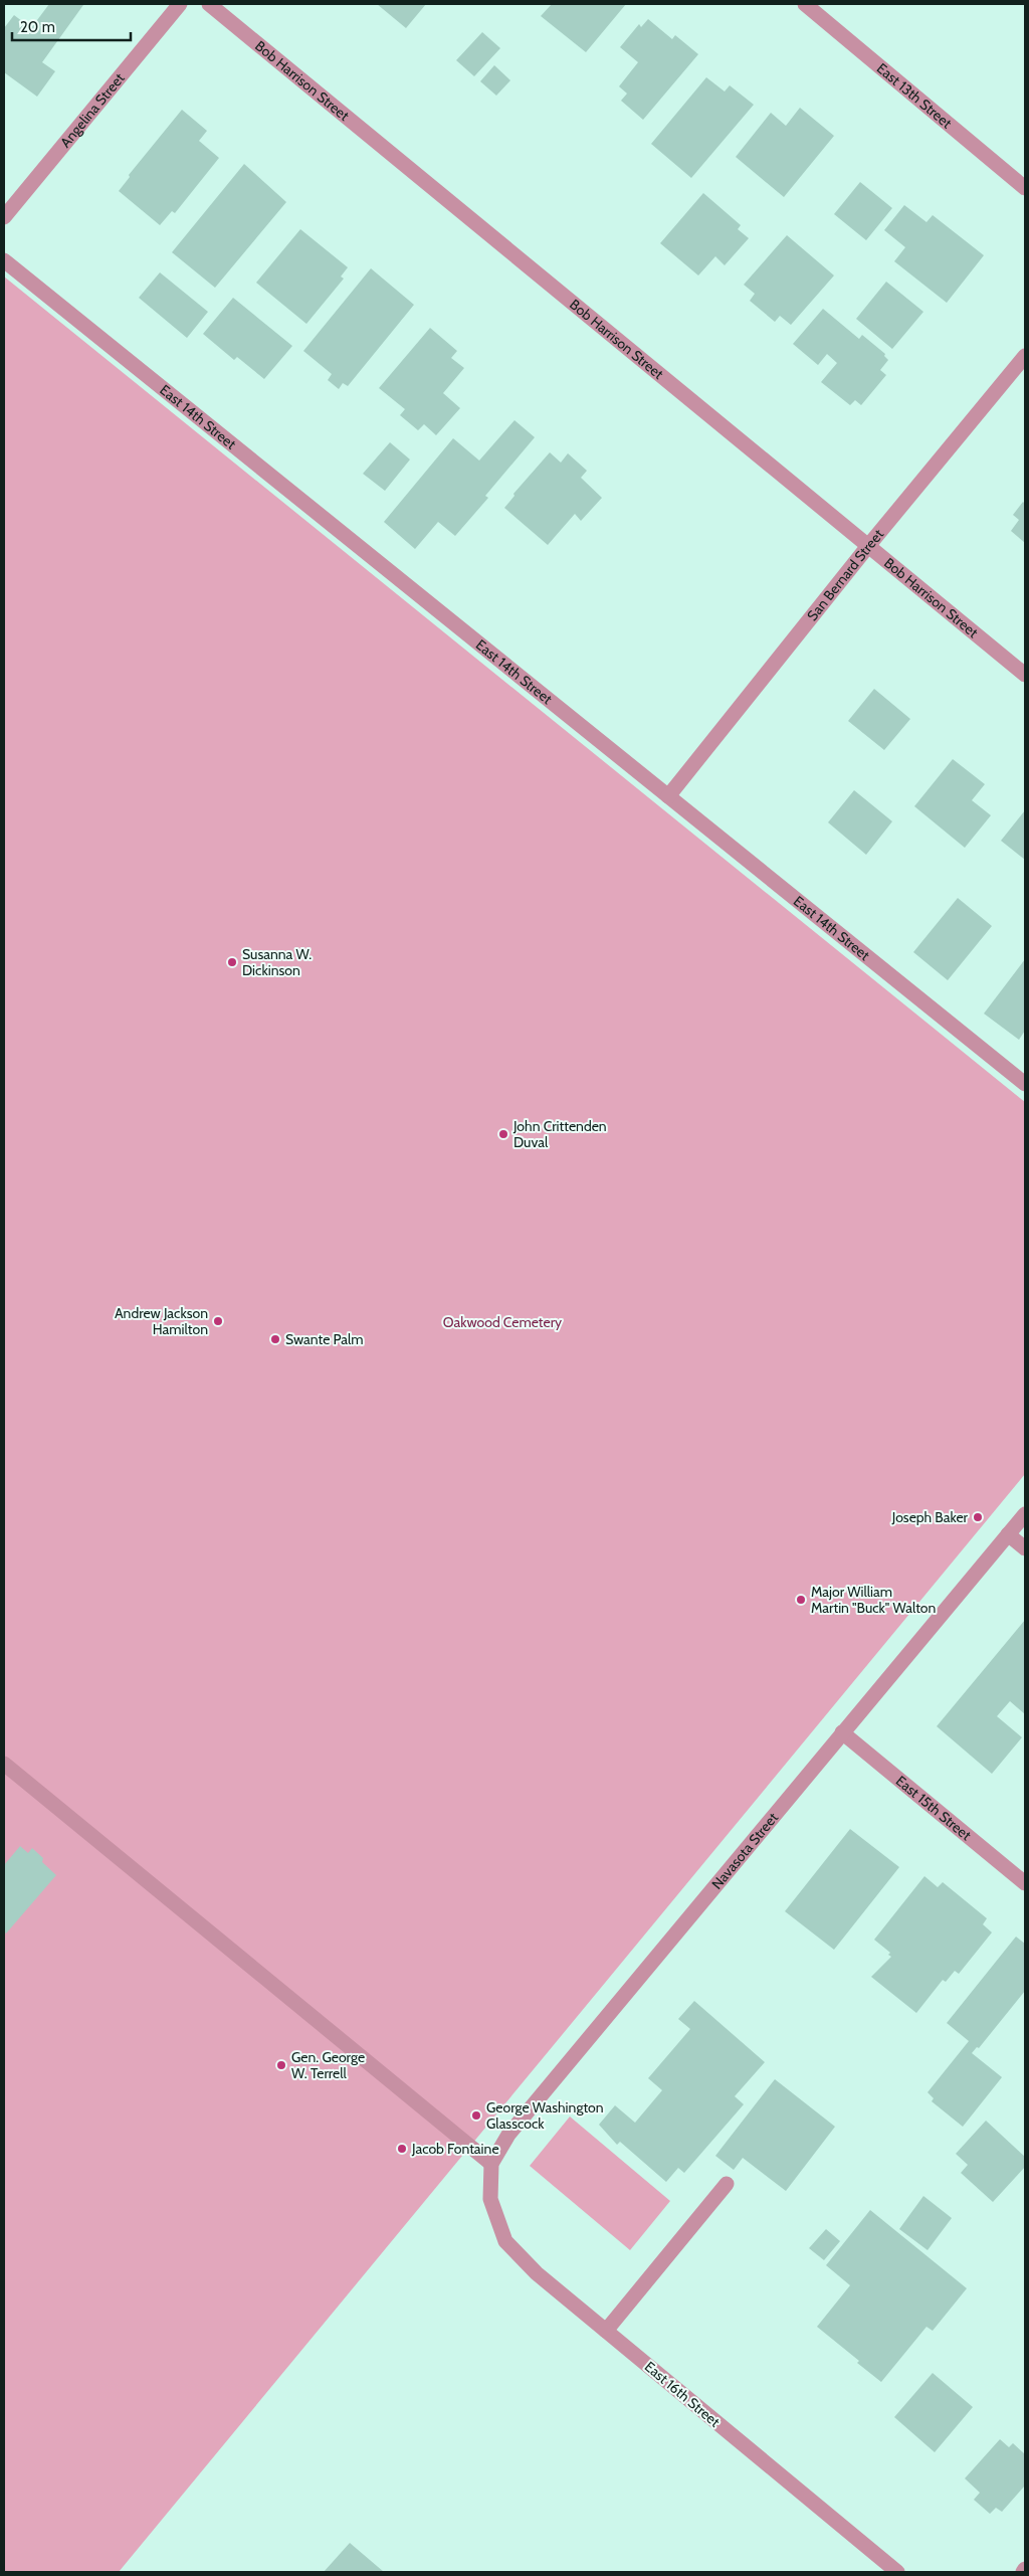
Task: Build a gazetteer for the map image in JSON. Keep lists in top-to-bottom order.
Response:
{
  "streets": {
    "street": [
      "Bob Harrison Street",
      "East 13th Street",
      "Angelina Street",
      "East 14th Street",
      "San Bernard Street",
      "East 15th Street",
      "Navasota Street",
      "East 16th Street"
    ]
  },
  "crossings": [
    ["Bob Harrison Street", "San Bernard Street"],
    ["East 14th Street", "San Bernard Street"],
    ["East 15th Street", "Navasota Street"],
    ["Navasota Street", "East 16th Street"]
  ],
  "parks": ["Oakwood Cemetery"],
  "places": [
    "Susanna W. Dickinson",
    "John Crittenden Duval",
    "Andrew Jackson Hamilton",
    "Swante Palm",
    "Joseph Baker",
    "Major William Martin \"Buck\" Walton",
    "Gen. George W. Terrell",
    "George Washington Glasscock",
    "Jacob Fontaine"
  ],
  "scale_bar": "20 m"
}
